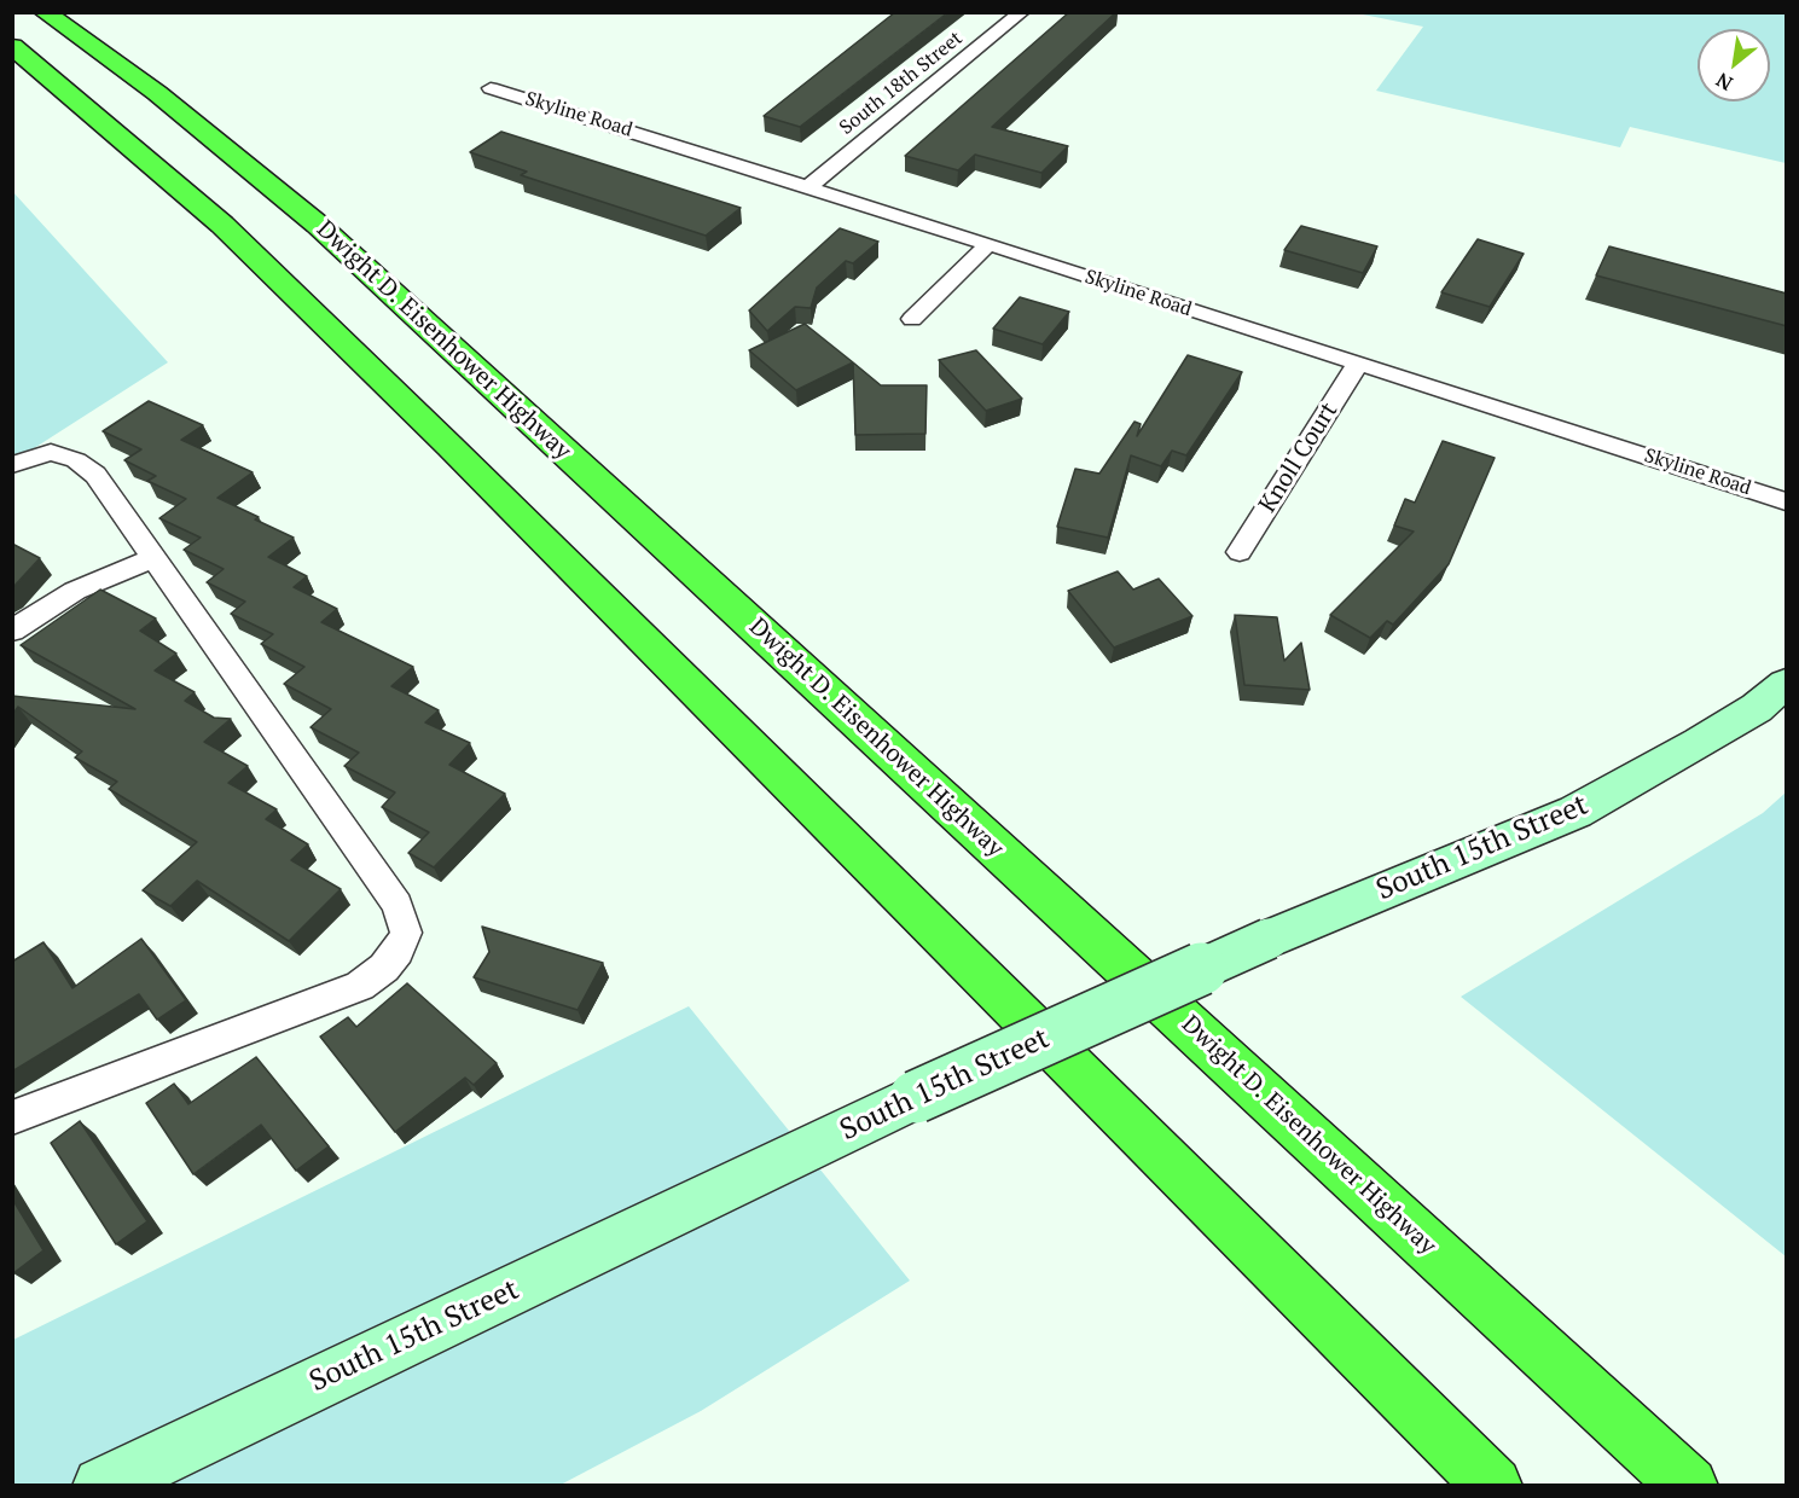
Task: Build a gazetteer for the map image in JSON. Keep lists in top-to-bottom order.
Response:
{
  "streets": {
    "highway": ["Dwight D. Eisenhower Highway"],
    "main road": ["South 15th Street"],
    "street": ["South 18th Street", "Skyline Road", "Knoll Court"]
  },
  "crossings": [
    ["South 18th Street", "Skyline Road"],
    ["Skyline Road", "Knoll Court"]
  ],
  "north": "bottom left"
}
